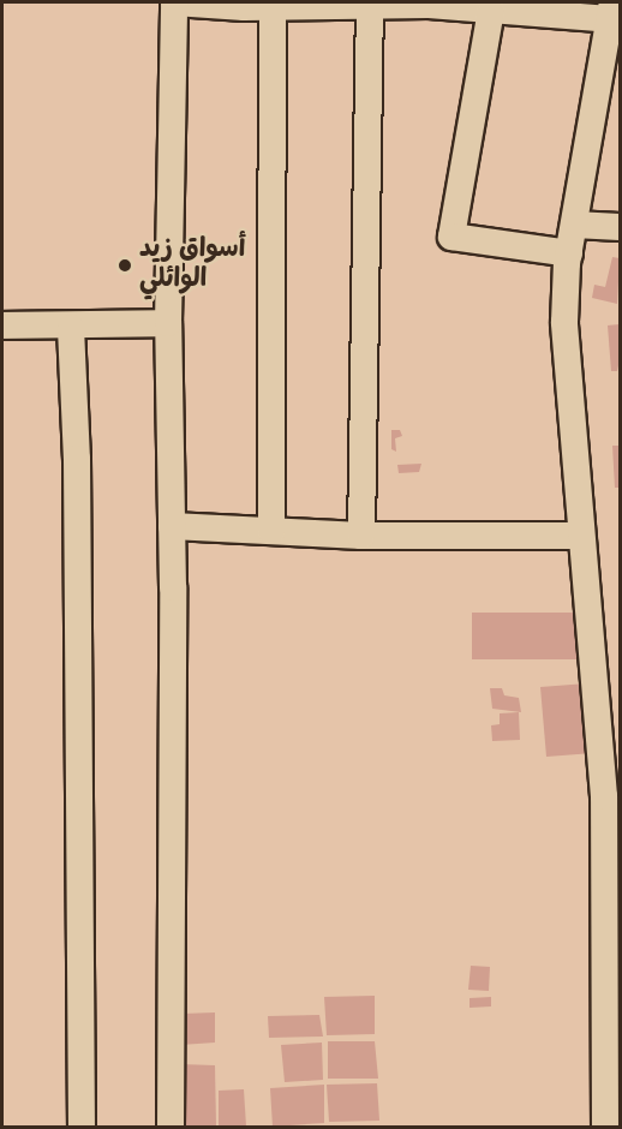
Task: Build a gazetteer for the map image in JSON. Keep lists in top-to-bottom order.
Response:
{
  "places": ["أسواق زيد الوائلي"]
}
